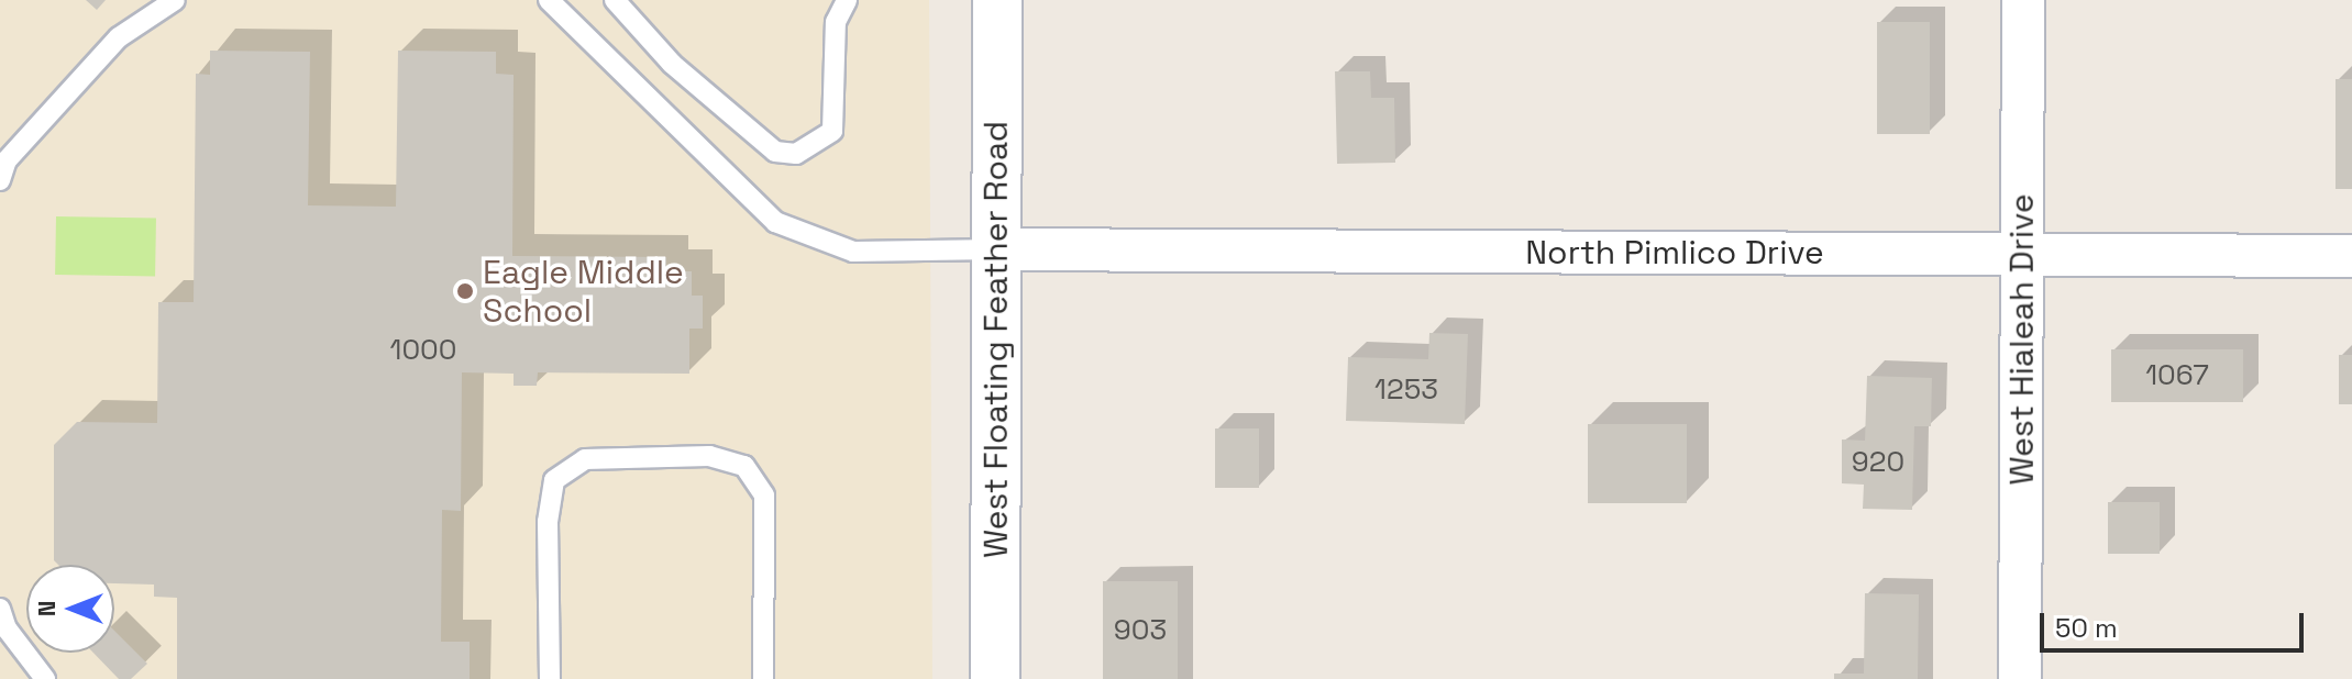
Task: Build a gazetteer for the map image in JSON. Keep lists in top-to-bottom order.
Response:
{
  "streets": {
    "main road": ["West Floating Feather Road"],
    "street": ["North Pimlico Drive", "West Hialeah Drive"]
  },
  "crossings": [
    ["North Pimlico Drive", "West Floating Feather Road"],
    ["North Pimlico Drive", "West Hialeah Drive"]
  ],
  "places": ["Eagle Middle School"],
  "house_numbers": [
    "1000",
    "1067",
    "1253",
    "920",
    "903"
  ],
  "scale_bar": "50 m",
  "north": "left"
}
